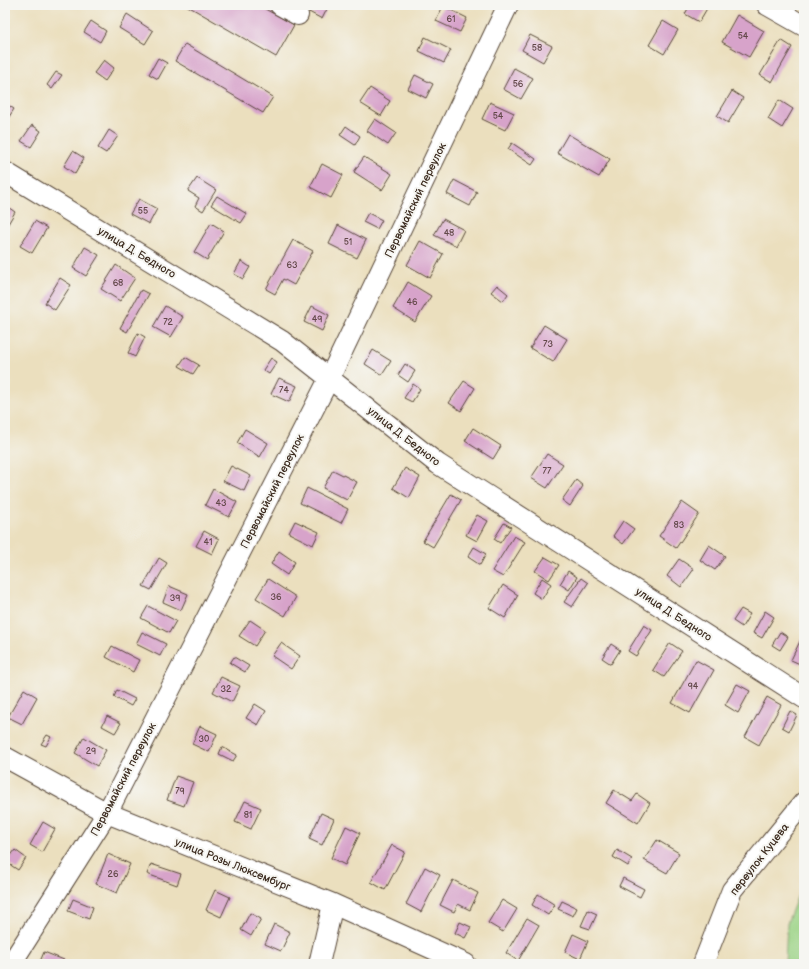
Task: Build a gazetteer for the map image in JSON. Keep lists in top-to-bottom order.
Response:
{
  "streets": {
    "street": [
      "Первомайский переулок",
      "улица Д. Бедного",
      "переулок Куцева",
      "улица Розы Люксембург"
    ]
  },
  "crossings": [
    ["Первомайский переулок", "улица Д. Бедного"],
    ["Первомайский переулок", "улица Розы Люксембург"]
  ],
  "house_numbers": [
    "61",
    "54",
    "58",
    "56",
    "54",
    "55",
    "48",
    "51",
    "63",
    "68",
    "46",
    "49",
    "72",
    "73",
    "74",
    "77",
    "43",
    "83",
    "41",
    "36",
    "39",
    "94",
    "32",
    "30",
    "29",
    "79",
    "81",
    "26"
  ]
}
